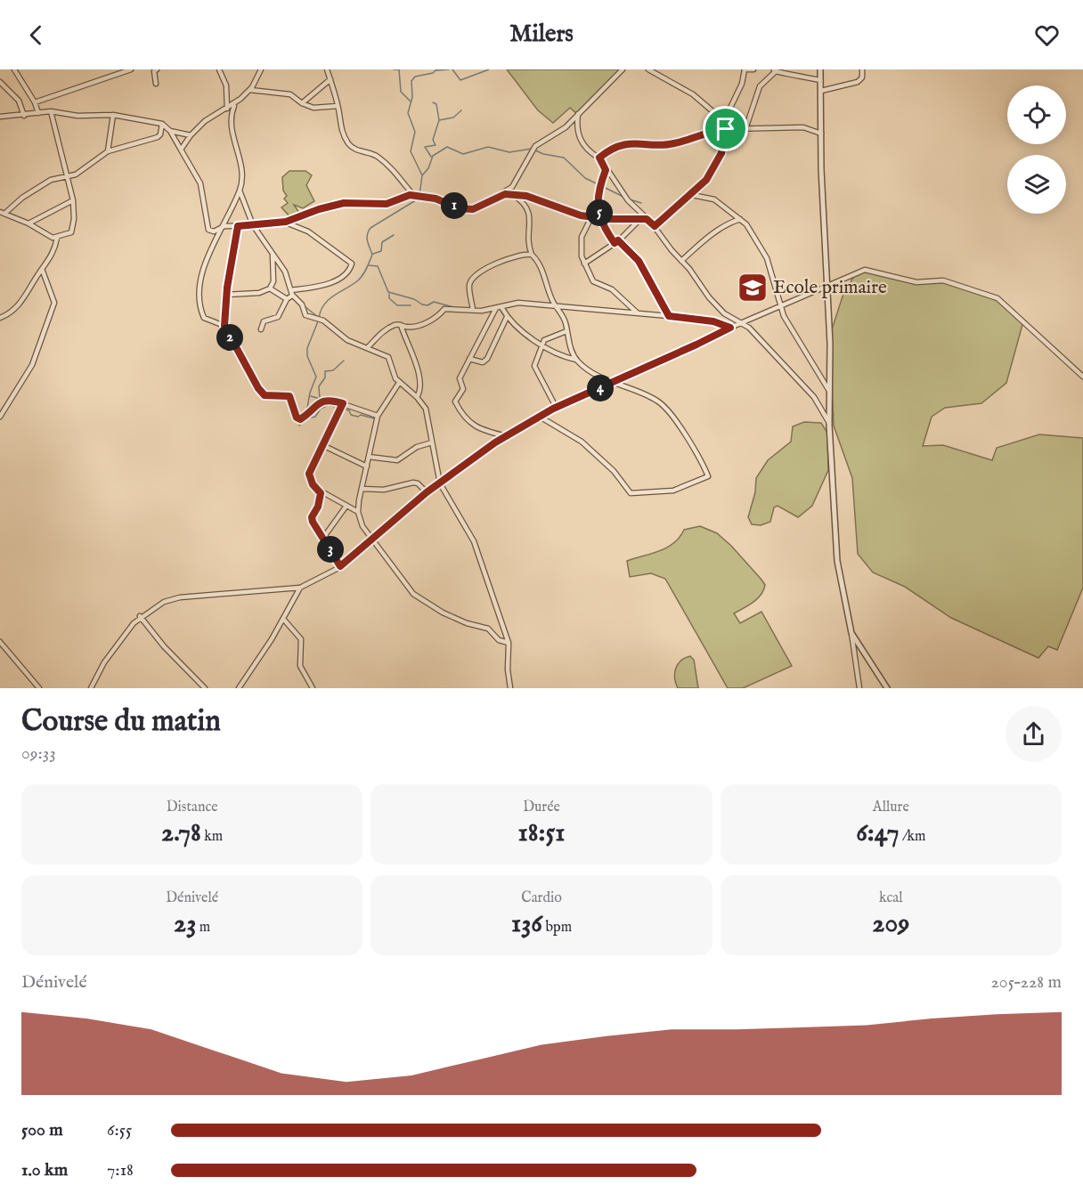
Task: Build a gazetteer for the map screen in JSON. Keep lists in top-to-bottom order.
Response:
{
  "places": {
    "school or university": ["Ecole primaire"]
  },
  "page": {
    "header": "Milers",
    "pins": [
      "1",
      "5",
      "2",
      "4",
      "3"
    ],
    "heading": ["Course du matin", "09:33"],
    "stats": [
      ["Distance", "2.78 km"],
      ["Durée", "18:51"],
      ["Allure", "6:47 /km"],
      ["Dénivelé", "23 m"],
      ["Cardio", "136 bpm"],
      ["kcal", "209"]
    ],
    "chart": ["Dénivelé", "205–228 m"],
    "list": [
      {
        "name": "500 m",
        "note": "6:55"
      },
      {
        "name": "1.0 km",
        "note": "7:18"
      }
    ]
  }
}
